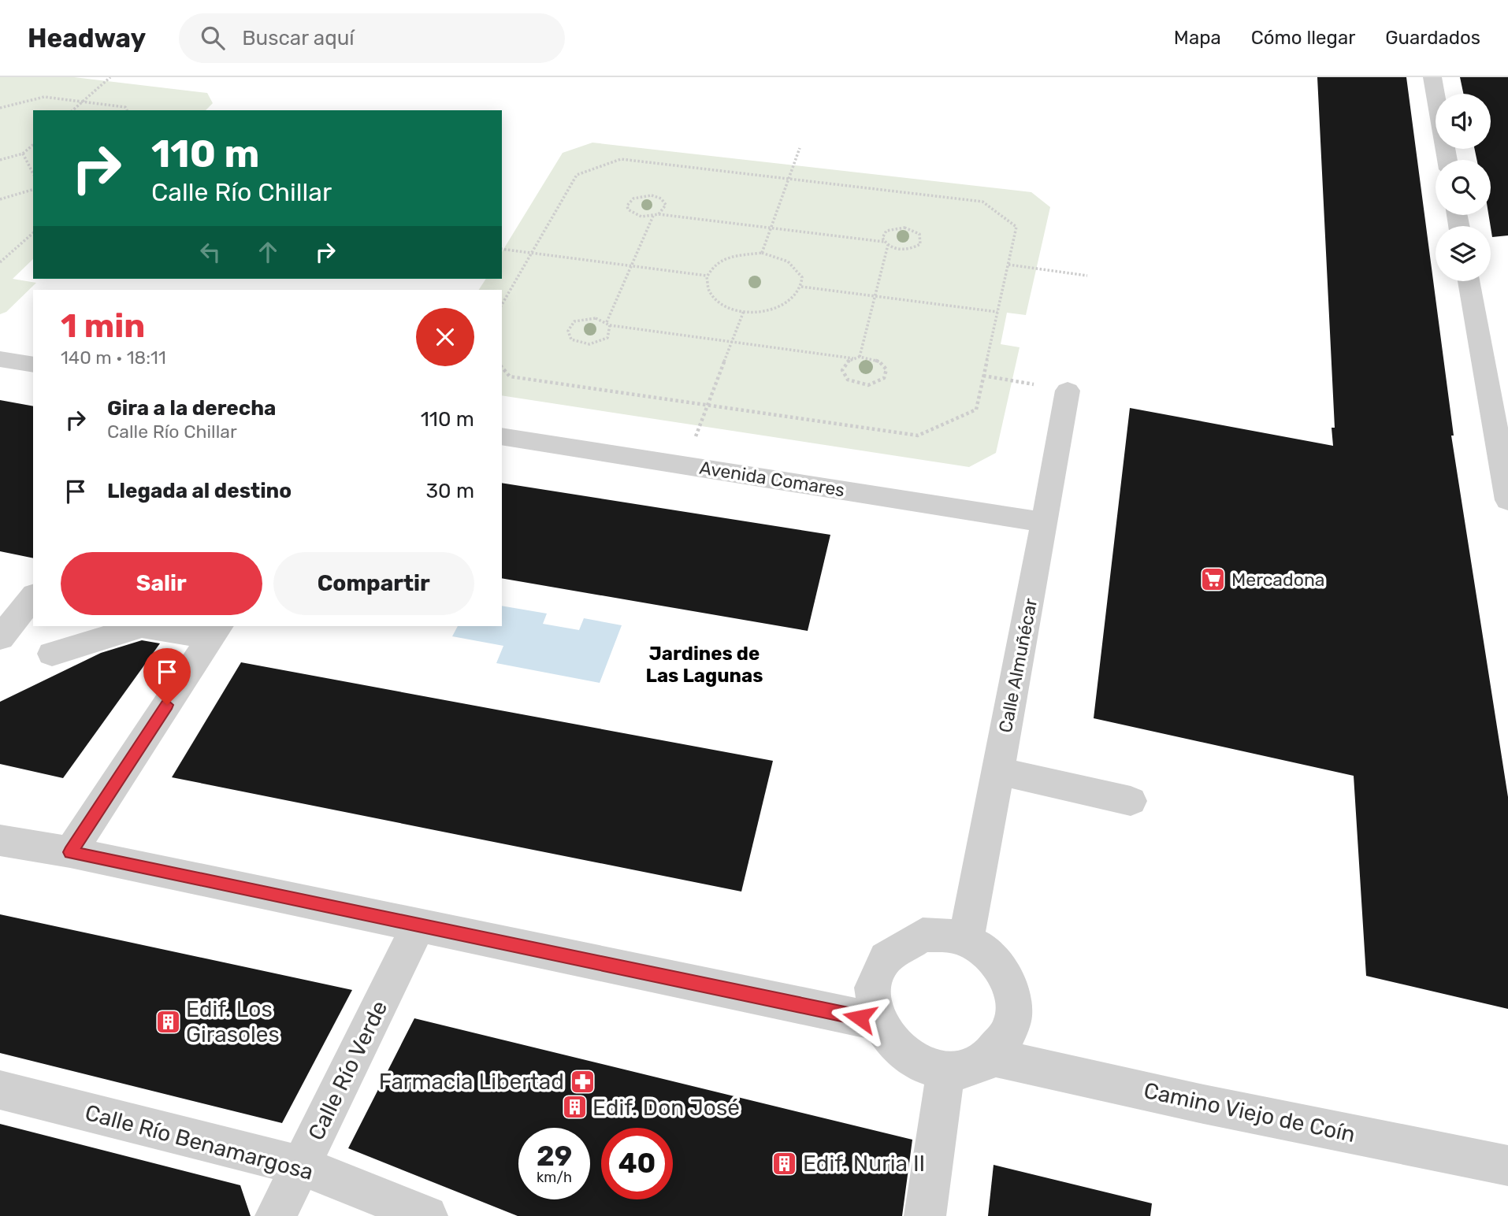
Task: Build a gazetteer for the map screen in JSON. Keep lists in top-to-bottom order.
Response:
{
  "streets": {
    "street": [
      "Avenida Comares",
      "Calle Almuñécar",
      "Calle Río Verde",
      "Camino Viejo de Coín",
      "Calle Río Benamargosa"
    ]
  },
  "crossings": [
    ["Avenida Comares", "Calle Almuñécar"],
    ["Calle Almuñécar", "Camino Viejo de Coín"],
    ["Calle Río Verde", "Calle Río Benamargosa"]
  ],
  "districts": ["Jardines de Las Lagunas"],
  "places": {
    "supermarket": ["Mercadona"],
    "building": ["Edif. Los Girasoles", "Edif. Don José", "Edif. Nuria II"],
    "pharmacy": ["Farmacia Libertad"]
  },
  "page": {
    "header": "Headway",
    "search": "Buscar aquí",
    "nav": ["Mapa", "Cómo llegar", "Guardados"],
    "turn": ["110 m", "Calle Río Chillar"],
    "heading": ["1 min", "140 m · 18:11"],
    "list": [
      {
        "name": "Gira a la derecha",
        "note": "Calle Río Chillar",
        "value": "110 m"
      },
      {
        "name": "Llegada al destino",
        "value": "30 m"
      }
    ],
    "buttons": ["Salir", "Compartir"],
    "speed": "29 km/h",
    "limit": "40"
  }
}
